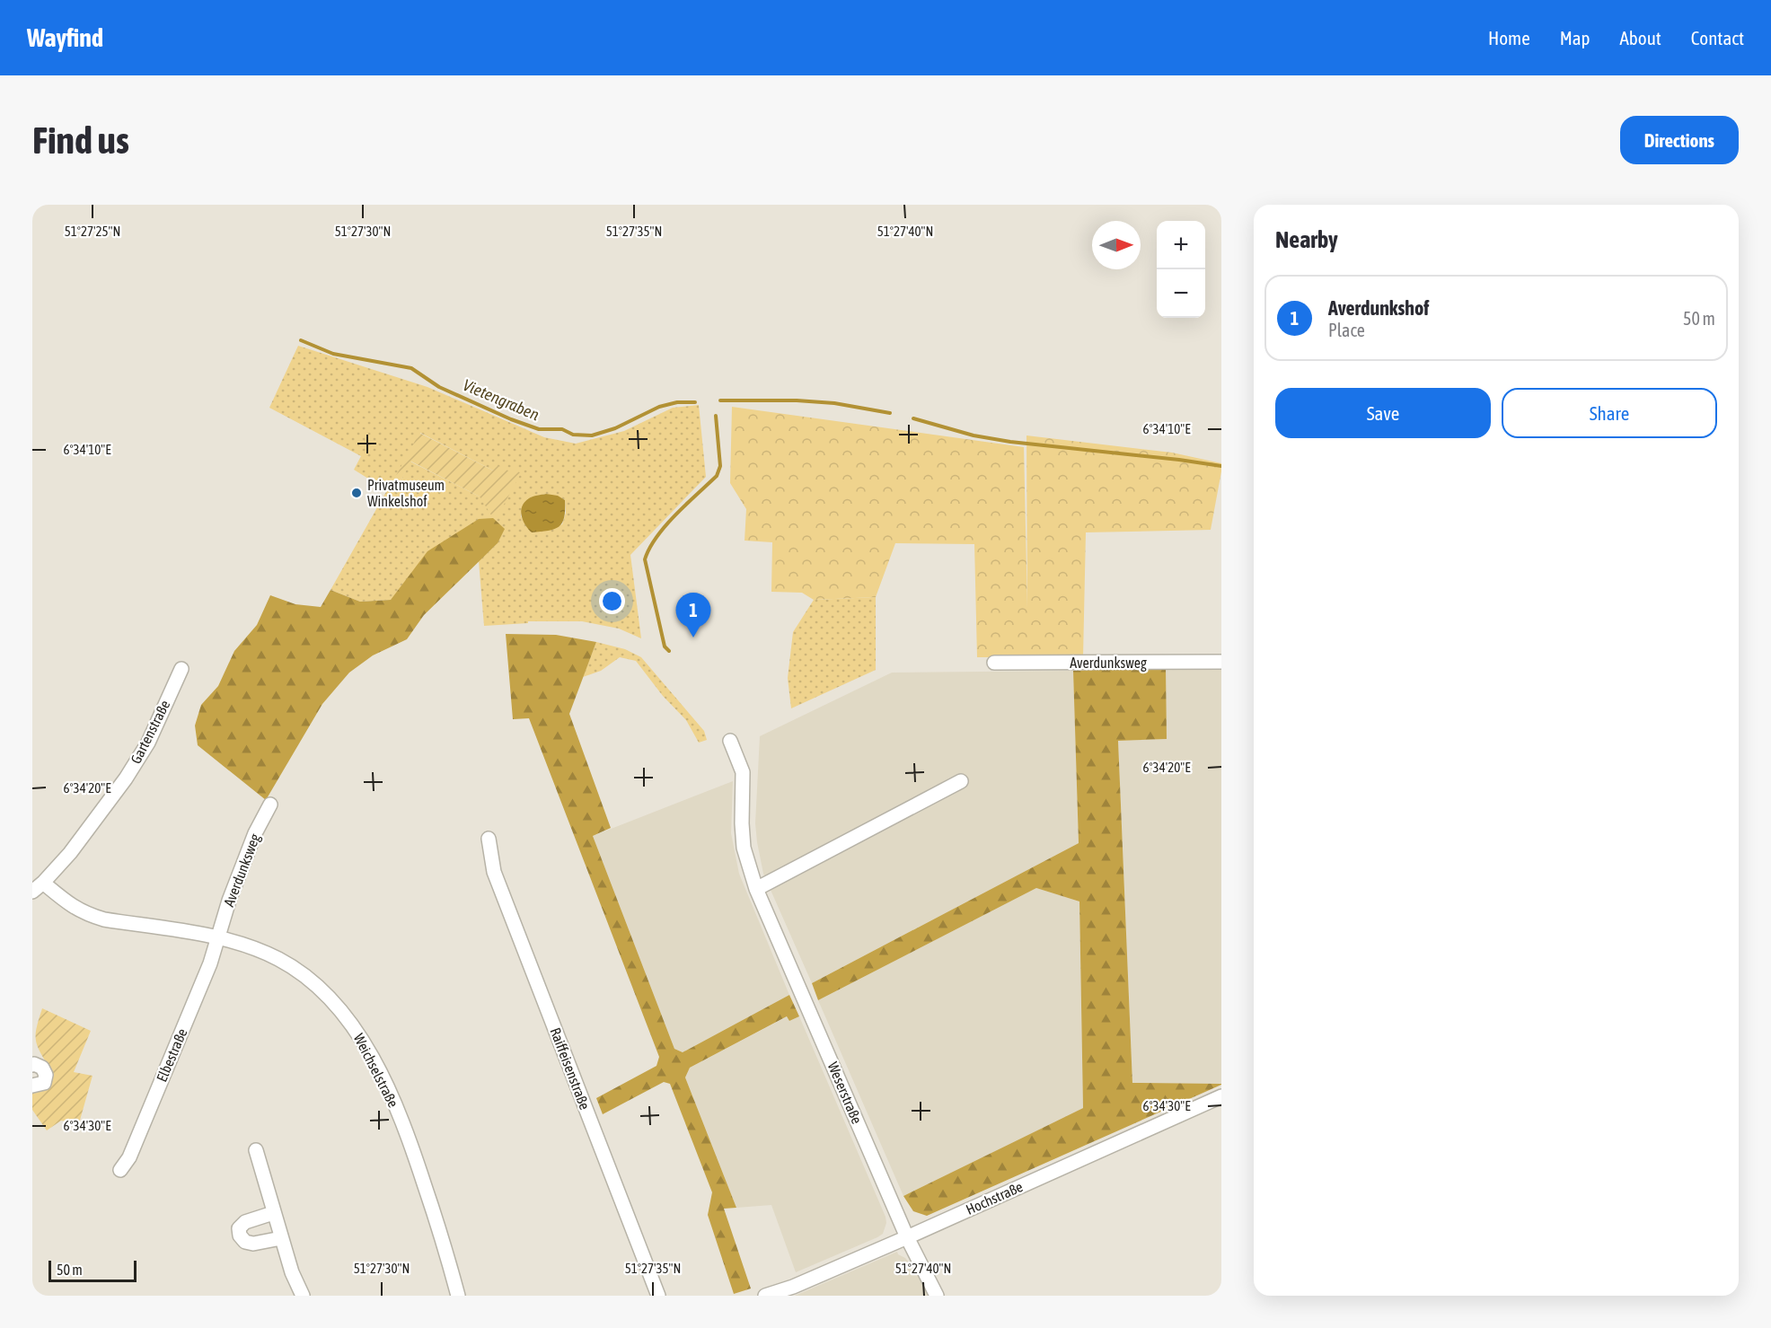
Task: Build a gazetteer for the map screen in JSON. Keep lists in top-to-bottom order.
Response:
{
  "streets": {
    "street": [
      "Averdunksweg",
      "Gartenstraße",
      "Elbestraße",
      "Raiffeisenstraße",
      "Weichselstraße",
      "Weserstraße",
      "Hochstraße"
    ]
  },
  "crossings": [
    ["Averdunksweg", "Elbestraße"],
    ["Averdunksweg", "Weichselstraße"],
    ["Gartenstraße", "Weichselstraße"],
    ["Elbestraße", "Weichselstraße"],
    ["Weserstraße", "Hochstraße"]
  ],
  "water": ["Vietengraben"],
  "places": ["Privatmuseum Winkelshof"],
  "scale_bar": "50 m",
  "north": "right",
  "page": {
    "header": "Wayfind",
    "nav": [
      "Home",
      "Map",
      "About",
      "Contact"
    ],
    "buttons": [
      "Directions",
      ["Save", "Share"]
    ],
    "title": "Find us",
    "heading": "Nearby",
    "map_buttons": ["+", "−"],
    "list": [
      {
        "mark": "1",
        "name": "Averdunkshof",
        "note": "Place",
        "value": "50 m"
      }
    ],
    "pins": "1",
    "scale": "50 m"
  },
  "coordinates": [
    "51°27'25\"N",
    "51°27'30\"N",
    "51°27'35\"N",
    "51°27'40\"N",
    "6°34'10\"E",
    "6°34'20\"E",
    "6°34'30\"E"
  ]
}
